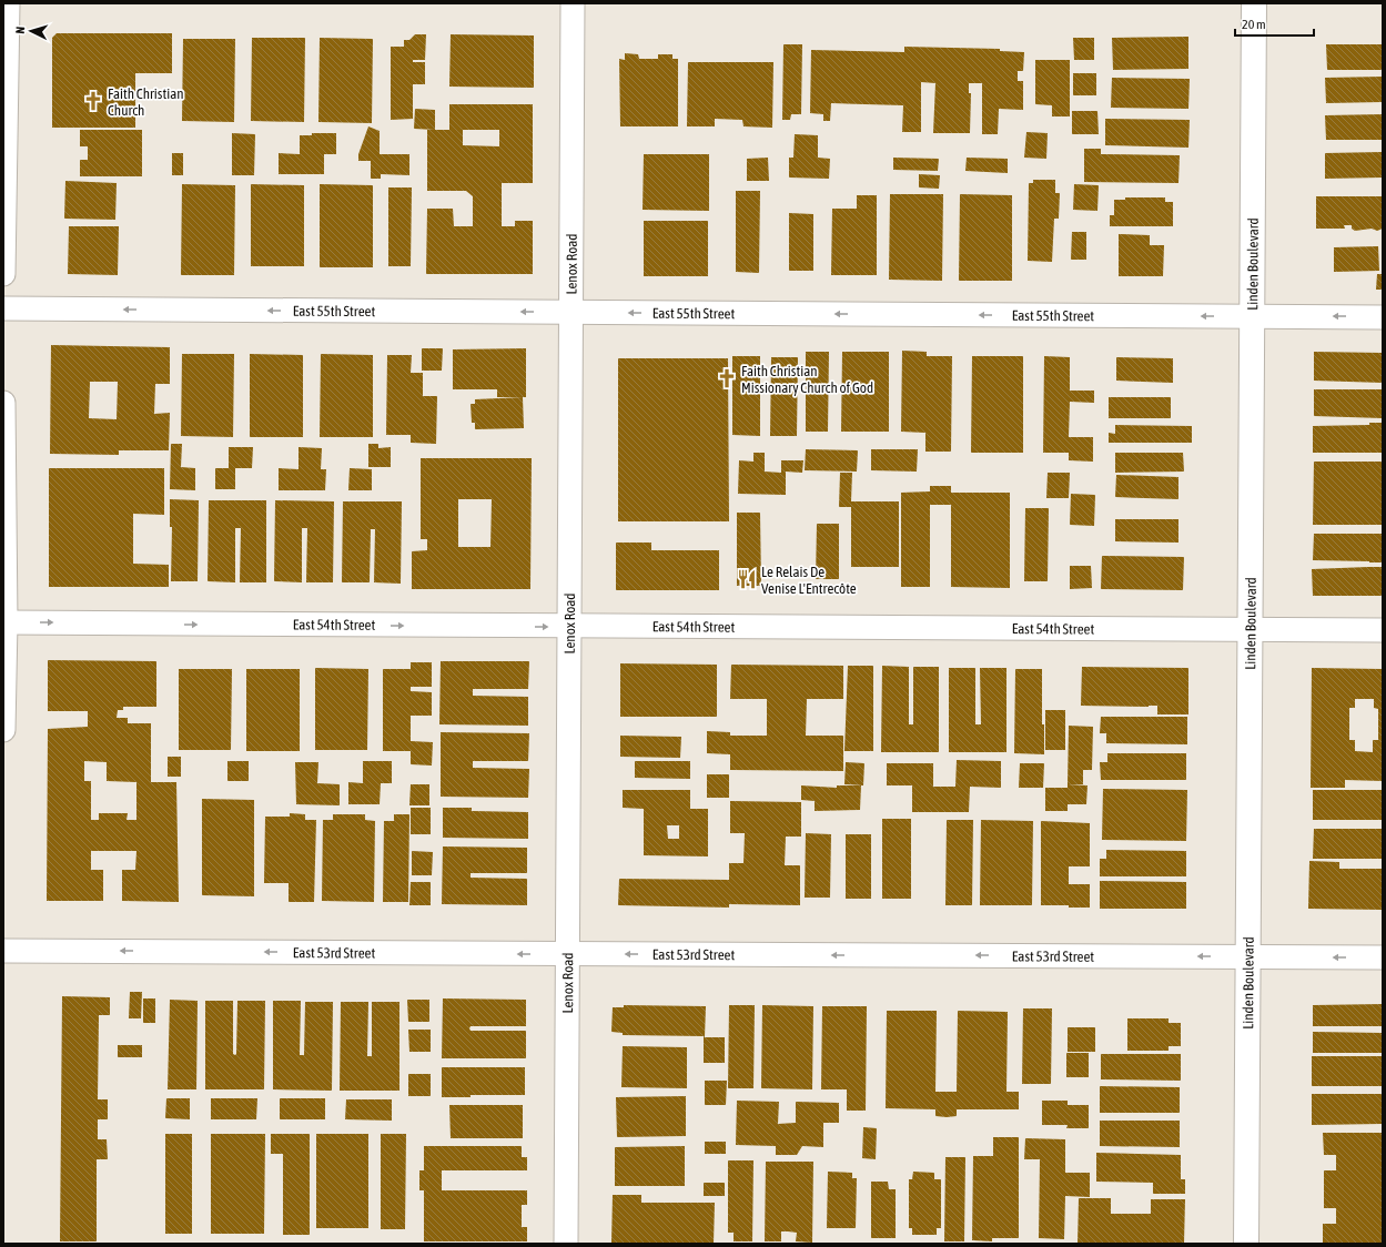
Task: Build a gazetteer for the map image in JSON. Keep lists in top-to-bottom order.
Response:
{
  "streets": {
    "highway": ["Linden Boulevard"],
    "street": [
      "Lenox Road",
      "East 55th Street",
      "East 54th Street",
      "East 53rd Street"
    ]
  },
  "crossings": [
    ["Lenox Road", "East 55th Street"],
    ["Lenox Road", "East 54th Street"],
    ["Lenox Road", "East 53rd Street"],
    ["Linden Boulevard", "East 55th Street"],
    ["Linden Boulevard", "East 54th Street"],
    ["Linden Boulevard", "East 53rd Street"]
  ],
  "one_way": ["East 55th Street", "East 54th Street", "East 53rd Street"],
  "places": {
    "church": ["Faith Christian Church", "Faith Christian Missionary Church of God"],
    "restaurant": ["Le Relais De Venise L'Entrecôte"]
  },
  "scale_bar": "20 m",
  "north": "left"
}
